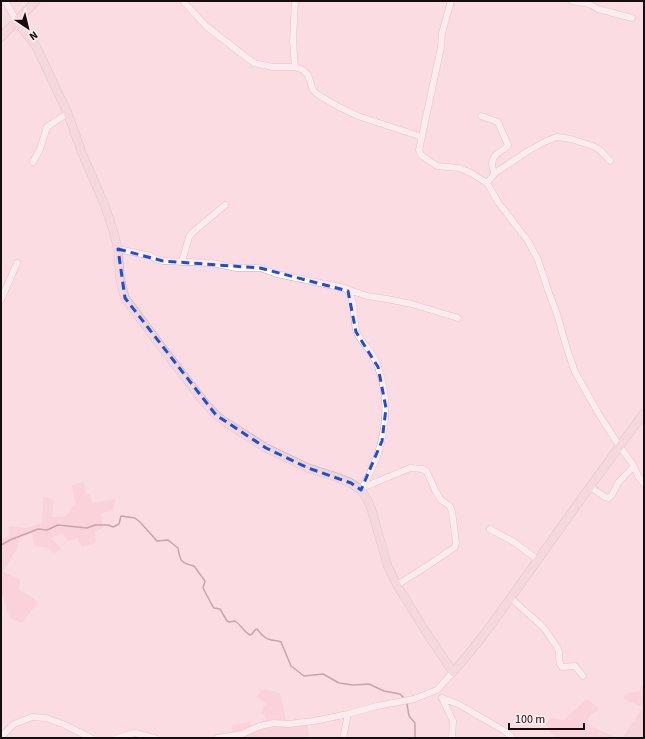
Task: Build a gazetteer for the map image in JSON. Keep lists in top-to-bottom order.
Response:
{
  "scale_bar": "100 m",
  "north": "bottom right"
}
